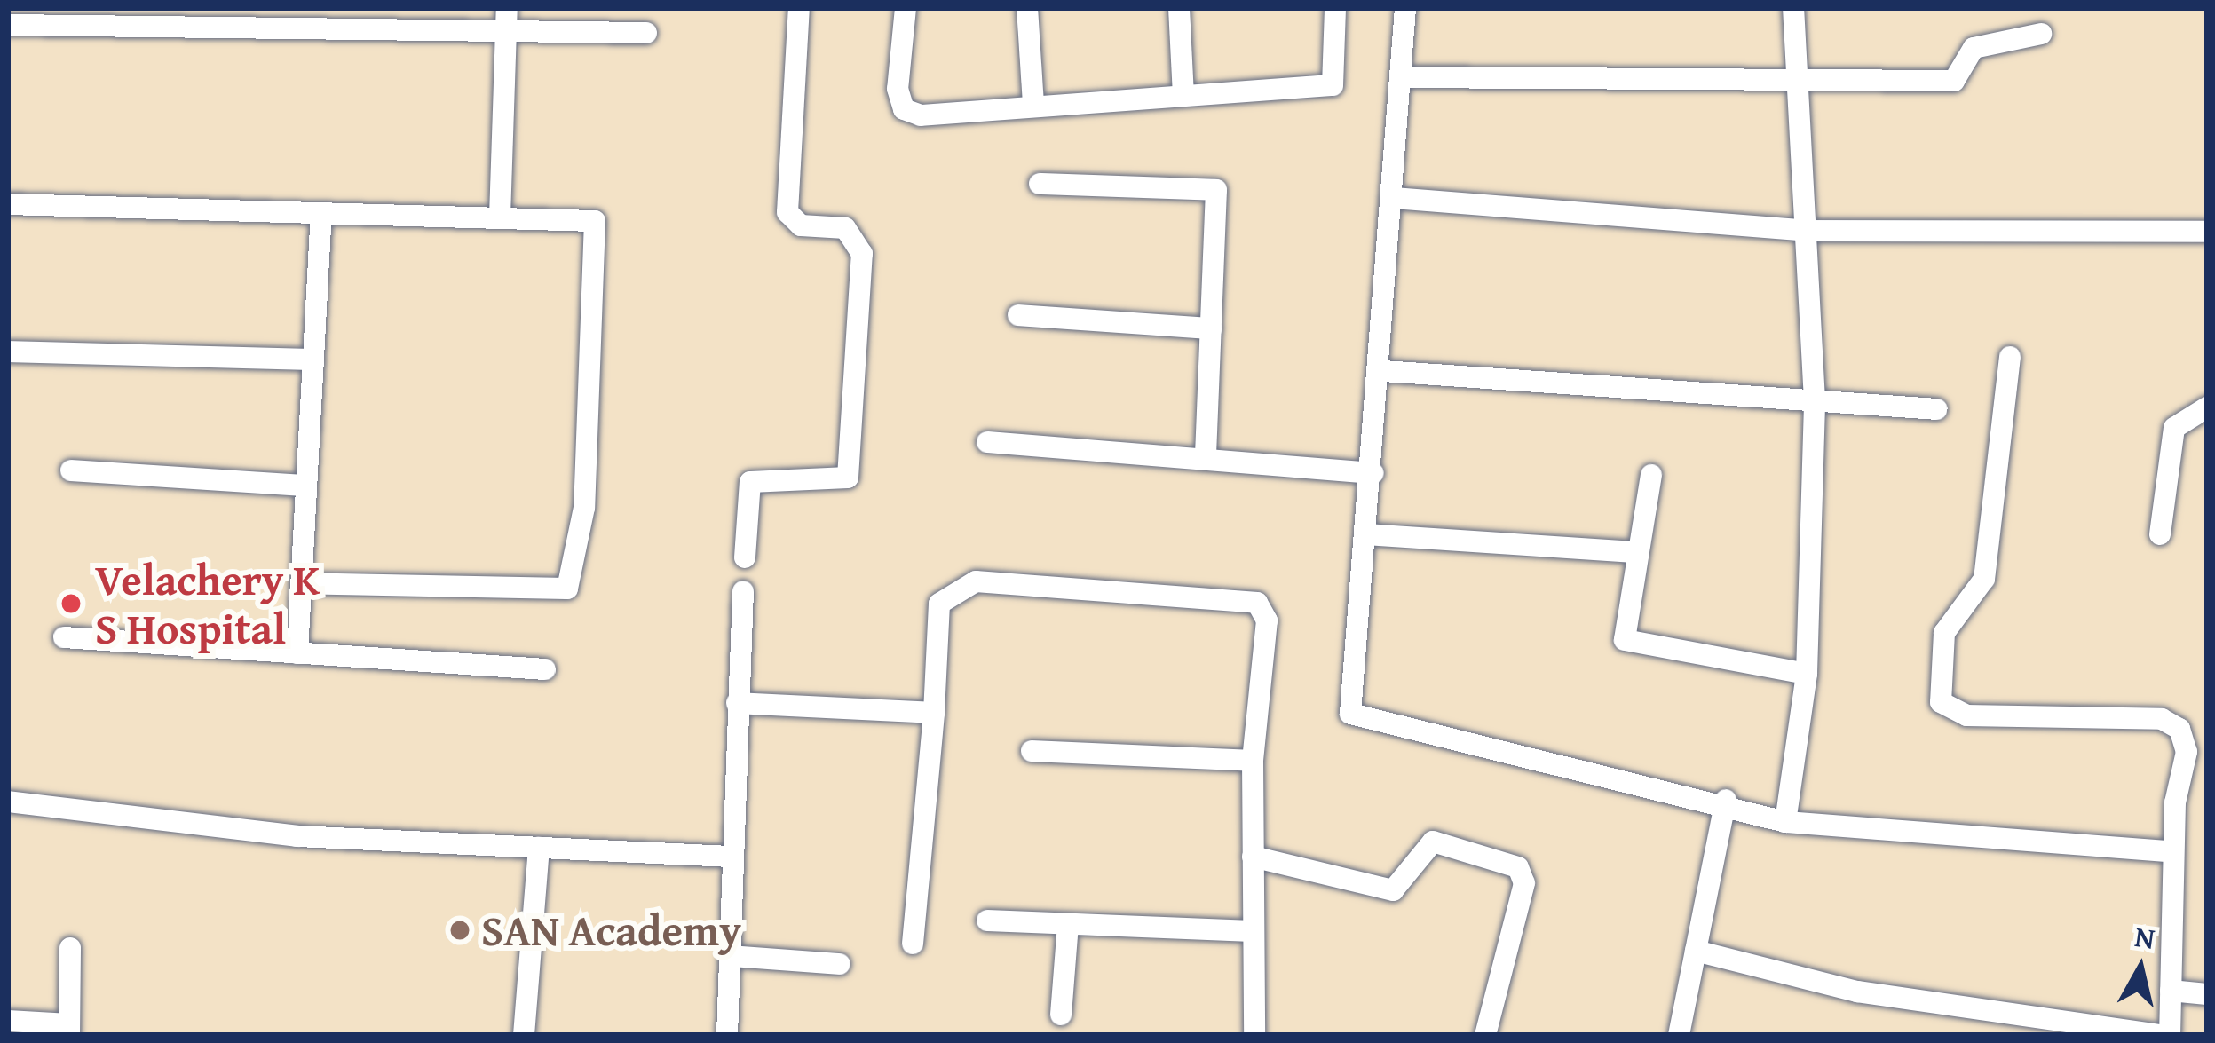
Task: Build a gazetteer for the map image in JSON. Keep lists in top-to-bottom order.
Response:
{
  "places": ["Velachery K S Hospital", "SAN Academy"],
  "north": "top"
}
